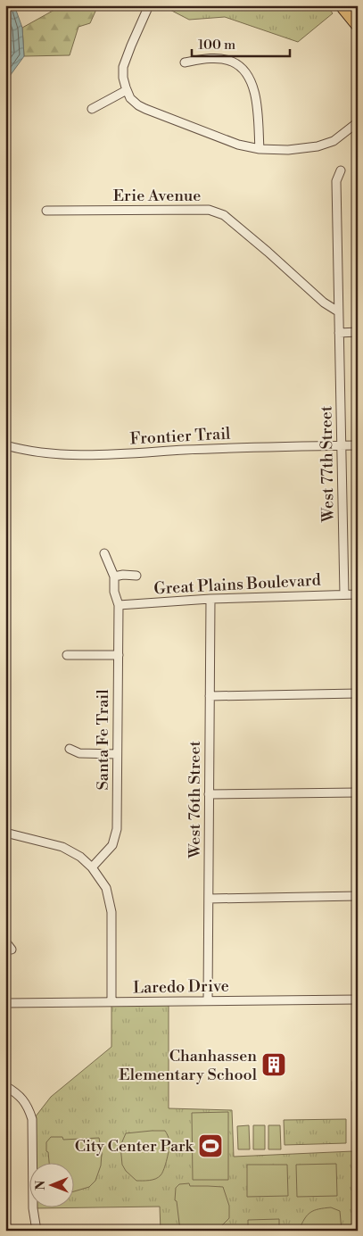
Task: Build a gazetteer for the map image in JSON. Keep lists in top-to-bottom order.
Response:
{
  "streets": {
    "street": [
      "Erie Avenue",
      "Frontier Trail",
      "West 77th Street",
      "Great Plains Boulevard",
      "Santa Fe Trail",
      "West 76th Street",
      "Laredo Drive"
    ]
  },
  "crossings": [
    ["Erie Avenue", "West 77th Street"],
    ["Frontier Trail", "West 77th Street"],
    ["West 77th Street", "Great Plains Boulevard"],
    ["Great Plains Boulevard", "Santa Fe Trail"],
    ["Great Plains Boulevard", "West 76th Street"],
    ["West 76th Street", "Laredo Drive"]
  ],
  "places": {
    "building": ["Chanhassen Elementary School"],
    "sports": ["City Center Park"]
  },
  "scale_bar": "100 m",
  "north": "left"
}
